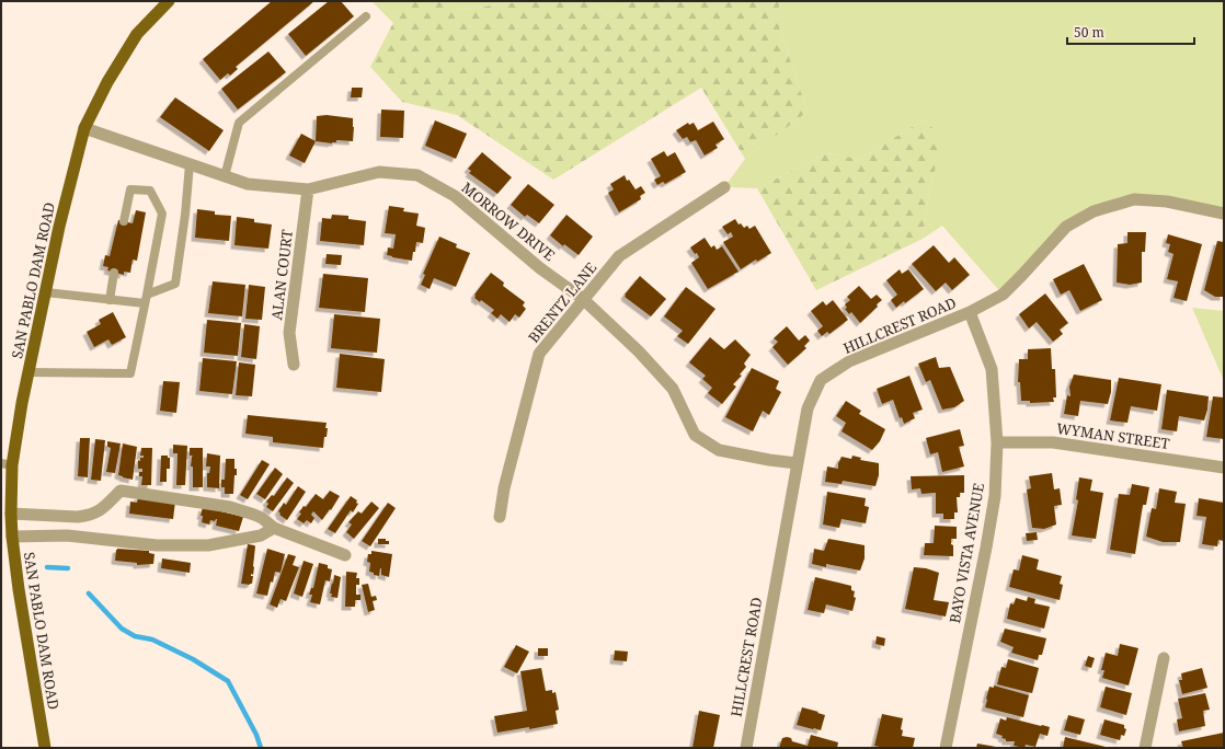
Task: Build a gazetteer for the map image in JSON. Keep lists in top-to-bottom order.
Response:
{
  "streets": {
    "main road": ["SAN PABLO DAM ROAD"],
    "street": [
      "MORROW DRIVE",
      "ALAN COURT",
      "BRENTZ LANE",
      "HILLCREST ROAD",
      "WYMAN STREET",
      "BAYO VISTA AVENUE"
    ]
  },
  "crossings": [
    ["MORROW DRIVE", "ALAN COURT"],
    ["MORROW DRIVE", "SAN PABLO DAM ROAD"],
    ["MORROW DRIVE", "BRENTZ LANE"],
    ["MORROW DRIVE", "HILLCREST ROAD"],
    ["HILLCREST ROAD", "BAYO VISTA AVENUE"],
    ["WYMAN STREET", "BAYO VISTA AVENUE"]
  ],
  "scale_bar": "50 m"
}
